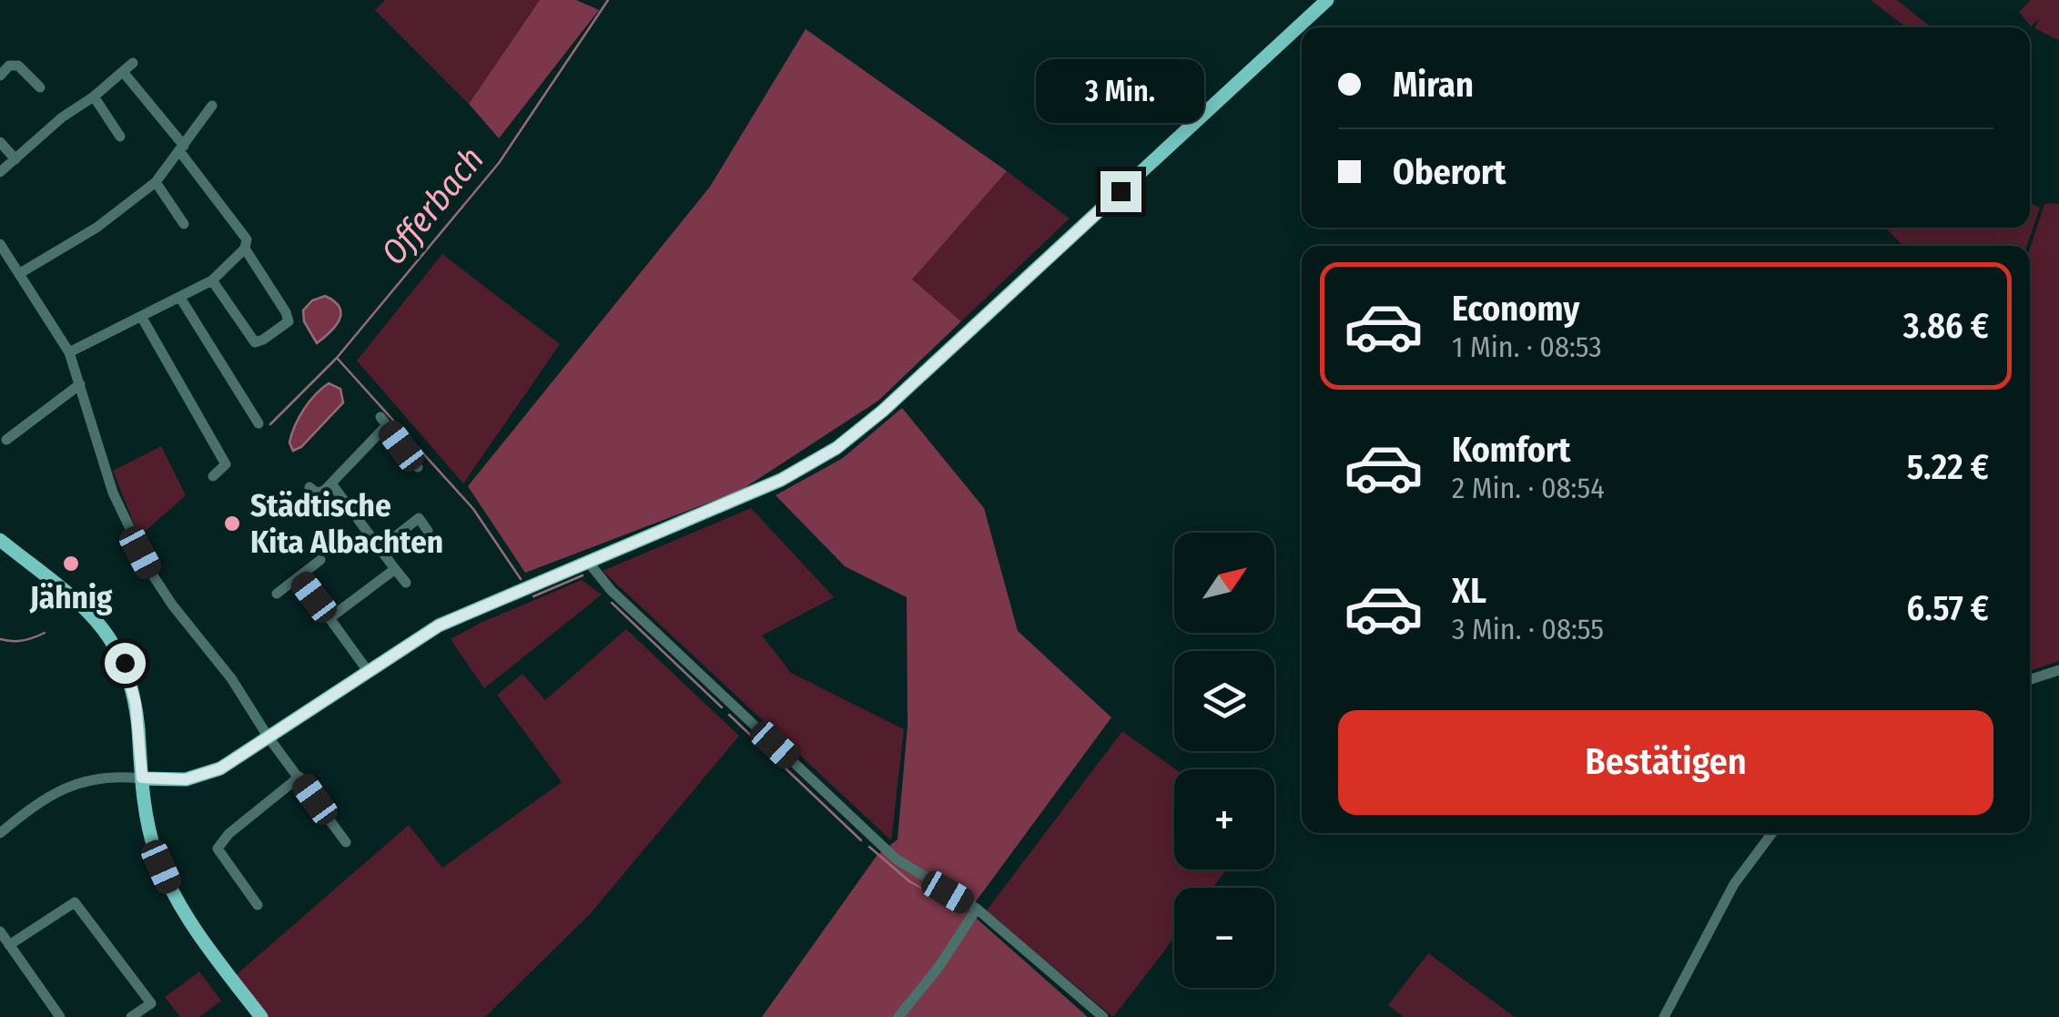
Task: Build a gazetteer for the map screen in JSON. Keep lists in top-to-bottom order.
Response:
{
  "water": ["Offerbach"],
  "places": ["Städtische Kita Albachten", "Jähnig"],
  "north": "top right",
  "page": {
    "banner": ["Miran", "Oberort"],
    "bubble": "3 Min.",
    "list": [
      {
        "name": "Economy",
        "note": "1 Min. · 08:53",
        "value": "3.86 €"
      },
      {
        "name": "Komfort",
        "note": "2 Min. · 08:54",
        "value": "5.22 €"
      },
      {
        "name": "XL",
        "note": "3 Min. · 08:55",
        "value": "6.57 €"
      }
    ],
    "map_buttons": ["+", "−"],
    "buttons": "Bestätigen"
  }
}
